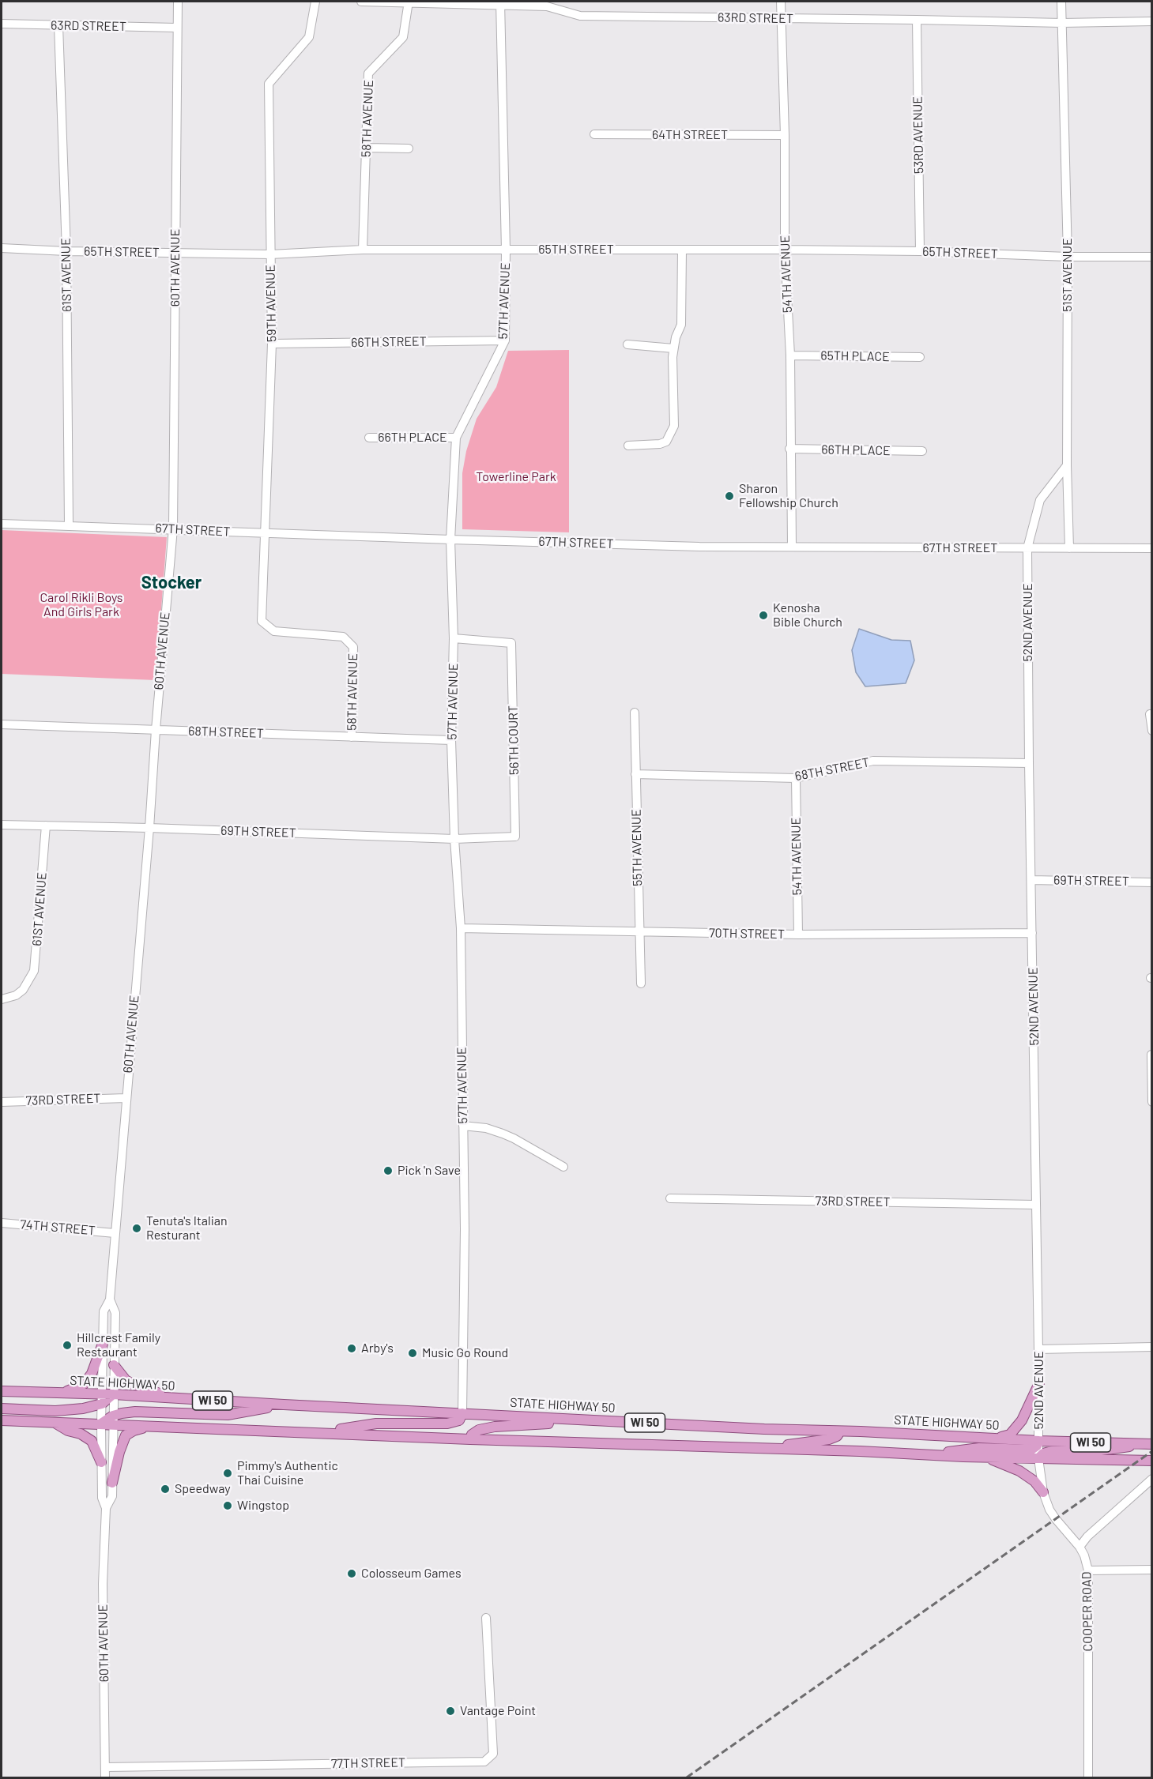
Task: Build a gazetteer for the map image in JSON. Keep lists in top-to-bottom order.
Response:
{
  "streets": {
    "main road": ["STATE HIGHWAY 50", "WI 50"],
    "street": [
      "63RD STREET",
      "58TH AVENUE",
      "64TH STREET",
      "53RD AVENUE",
      "65TH STREET",
      "60TH AVENUE",
      "54TH AVENUE",
      "61ST AVENUE",
      "51ST AVENUE",
      "57TH AVENUE",
      "59TH AVENUE",
      "66TH STREET",
      "65TH PLACE",
      "66TH PLACE",
      "67TH STREET",
      "52ND AVENUE",
      "68TH STREET",
      "56TH COURT",
      "69TH STREET",
      "55TH AVENUE",
      "70TH STREET",
      "73RD STREET",
      "74TH STREET",
      "COOPER ROAD",
      "77TH STREET"
    ]
  },
  "crossings": [
    ["63RD STREET", "58TH AVENUE"],
    ["63RD STREET", "53RD AVENUE"],
    ["63RD STREET", "60TH AVENUE"],
    ["63RD STREET", "54TH AVENUE"],
    ["63RD STREET", "61ST AVENUE"],
    ["63RD STREET", "51ST AVENUE"],
    ["63RD STREET", "57TH AVENUE"],
    ["58TH AVENUE", "65TH STREET"],
    ["58TH AVENUE", "59TH AVENUE"],
    ["58TH AVENUE", "68TH STREET"],
    ["64TH STREET", "54TH AVENUE"],
    ["53RD AVENUE", "65TH STREET"],
    ["65TH STREET", "60TH AVENUE"],
    ["65TH STREET", "54TH AVENUE"],
    ["65TH STREET", "61ST AVENUE"],
    ["65TH STREET", "51ST AVENUE"],
    ["65TH STREET", "57TH AVENUE"],
    ["65TH STREET", "59TH AVENUE"],
    ["60TH AVENUE", "67TH STREET"],
    ["60TH AVENUE", "68TH STREET"],
    ["60TH AVENUE", "69TH STREET"],
    ["60TH AVENUE", "73RD STREET"],
    ["60TH AVENUE", "74TH STREET"],
    ["60TH AVENUE", "STATE HIGHWAY 50"],
    ["60TH AVENUE", "WI 50"],
    ["60TH AVENUE", "77TH STREET"],
    ["54TH AVENUE", "65TH PLACE"],
    ["54TH AVENUE", "66TH PLACE"],
    ["54TH AVENUE", "67TH STREET"],
    ["54TH AVENUE", "68TH STREET"],
    ["54TH AVENUE", "70TH STREET"],
    ["61ST AVENUE", "67TH STREET"],
    ["61ST AVENUE", "69TH STREET"],
    ["51ST AVENUE", "67TH STREET"],
    ["51ST AVENUE", "52ND AVENUE"],
    ["57TH AVENUE", "66TH STREET"],
    ["57TH AVENUE", "66TH PLACE"],
    ["57TH AVENUE", "67TH STREET"],
    ["57TH AVENUE", "68TH STREET"],
    ["57TH AVENUE", "56TH COURT"],
    ["57TH AVENUE", "69TH STREET"],
    ["57TH AVENUE", "70TH STREET"],
    ["57TH AVENUE", "STATE HIGHWAY 50"],
    ["59TH AVENUE", "66TH STREET"],
    ["59TH AVENUE", "67TH STREET"],
    ["67TH STREET", "52ND AVENUE"],
    ["52ND AVENUE", "68TH STREET"],
    ["52ND AVENUE", "69TH STREET"],
    ["52ND AVENUE", "70TH STREET"],
    ["52ND AVENUE", "73RD STREET"],
    ["52ND AVENUE", "STATE HIGHWAY 50"],
    ["52ND AVENUE", "WI 50"],
    ["52ND AVENUE", "COOPER ROAD"],
    ["68TH STREET", "55TH AVENUE"],
    ["56TH COURT", "69TH STREET"],
    ["55TH AVENUE", "70TH STREET"]
  ],
  "districts": ["Stocker"],
  "parks": ["Towerline Park", "Carol Rikli Boys And Girls Park"],
  "places": [
    "Sharon Fellowship Church",
    "Kenosha Bible Church",
    "Pick 'n Save",
    "Tenuta's Italian Resturant",
    "Hillcrest Family Restaurant",
    "Arby's",
    "Music Go Round",
    "Pimmy's Authentic Thai Cuisine",
    "Speedway",
    "Wingstop",
    "Colosseum Games",
    "Vantage Point"
  ]
}
